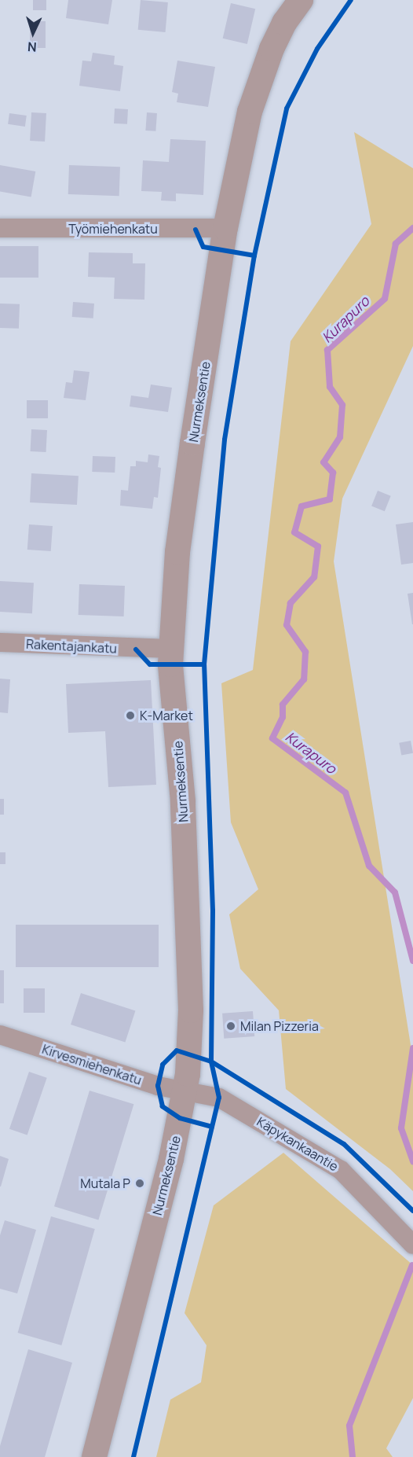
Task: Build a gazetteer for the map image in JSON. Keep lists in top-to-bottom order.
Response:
{
  "streets": {
    "street": [
      "Työmiehenkatu",
      "Nurmeksentie",
      "Rakentajankatu",
      "Kirvesmiehenkatu",
      "Käpykankaantie"
    ]
  },
  "crossings": [
    ["Työmiehenkatu", "Nurmeksentie"],
    ["Nurmeksentie", "Rakentajankatu"],
    ["Nurmeksentie", "Kirvesmiehenkatu"],
    ["Nurmeksentie", "Käpykankaantie"],
    ["Kirvesmiehenkatu", "Käpykankaantie"]
  ],
  "water": ["Kurapuro"],
  "places": ["K-Market", "Milan Pizzeria", "Mutala P"],
  "north": "bottom"
}
